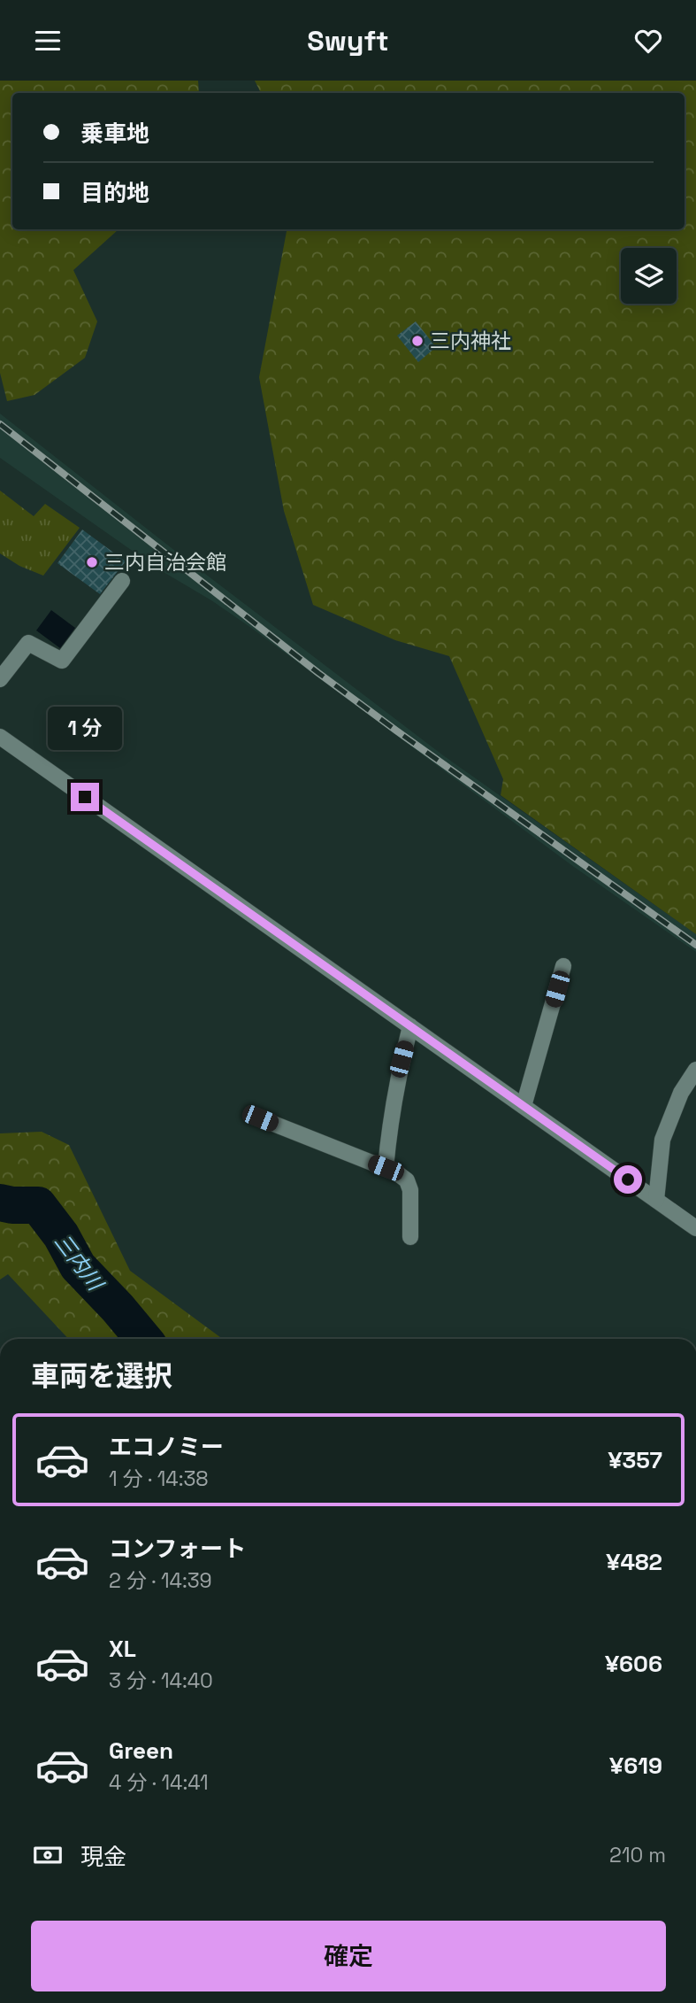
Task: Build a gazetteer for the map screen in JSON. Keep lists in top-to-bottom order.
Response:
{
  "water": ["三内川"],
  "places": ["三内神社", "三内自治会館"],
  "page": {
    "header": "Swyft",
    "banner": ["乗車地", "目的地"],
    "bubble": "1 分",
    "heading": "車両を選択",
    "list": [
      {
        "name": "エコノミー",
        "note": "1 分 · 14:38",
        "value": "¥357"
      },
      {
        "name": "コンフォート",
        "note": "2 分 · 14:39",
        "value": "¥482"
      },
      {
        "name": "XL",
        "note": "3 分 · 14:40",
        "value": "¥606"
      },
      {
        "name": "Green",
        "note": "4 分 · 14:41",
        "value": "¥619"
      }
    ],
    "pay": ["現金", "210 m"],
    "buttons": "確定"
  }
}
